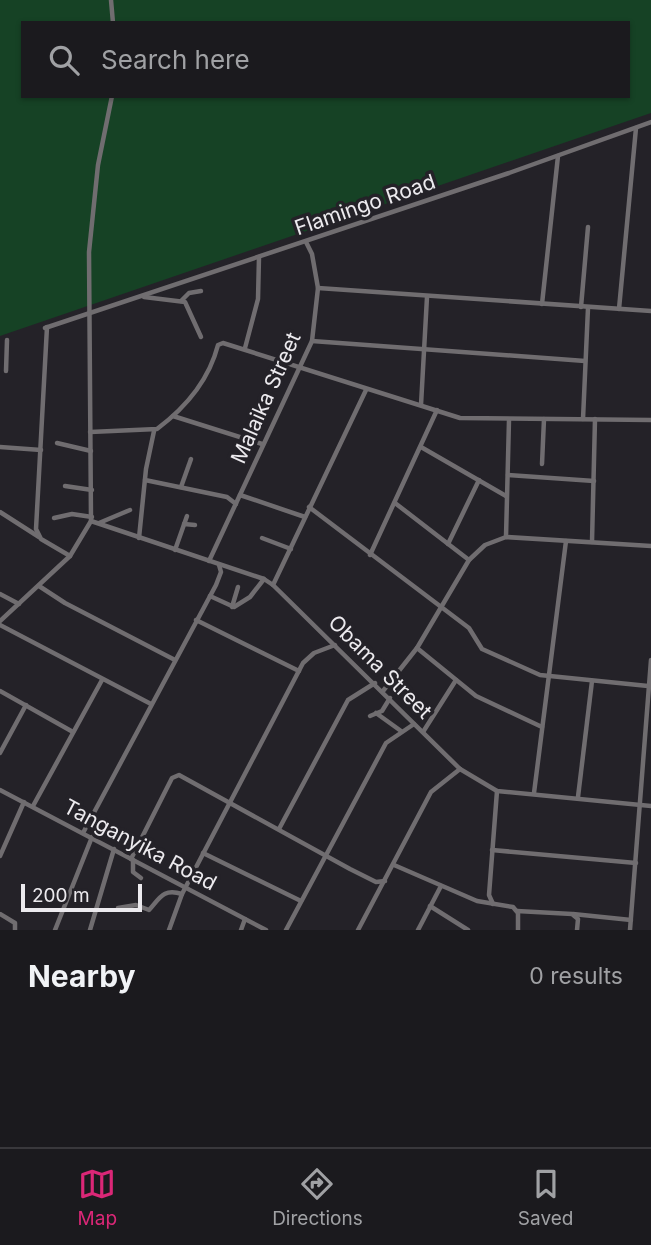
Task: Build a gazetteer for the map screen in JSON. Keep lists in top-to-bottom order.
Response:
{
  "streets": {
    "street": [
      "Flamingo Road",
      "Malaika Street",
      "Obama Street",
      "Tanganyika Road"
    ]
  },
  "crossings": [
    ["Flamingo Road", "Malaika Street"],
    ["Malaika Street", "Obama Street"]
  ],
  "scale_bar": "200 m",
  "page": {
    "search": "Search here",
    "scale": "200 m",
    "heading": ["Nearby", "0 results"],
    "nav": ["Map", "Directions", "Saved"]
  }
}
